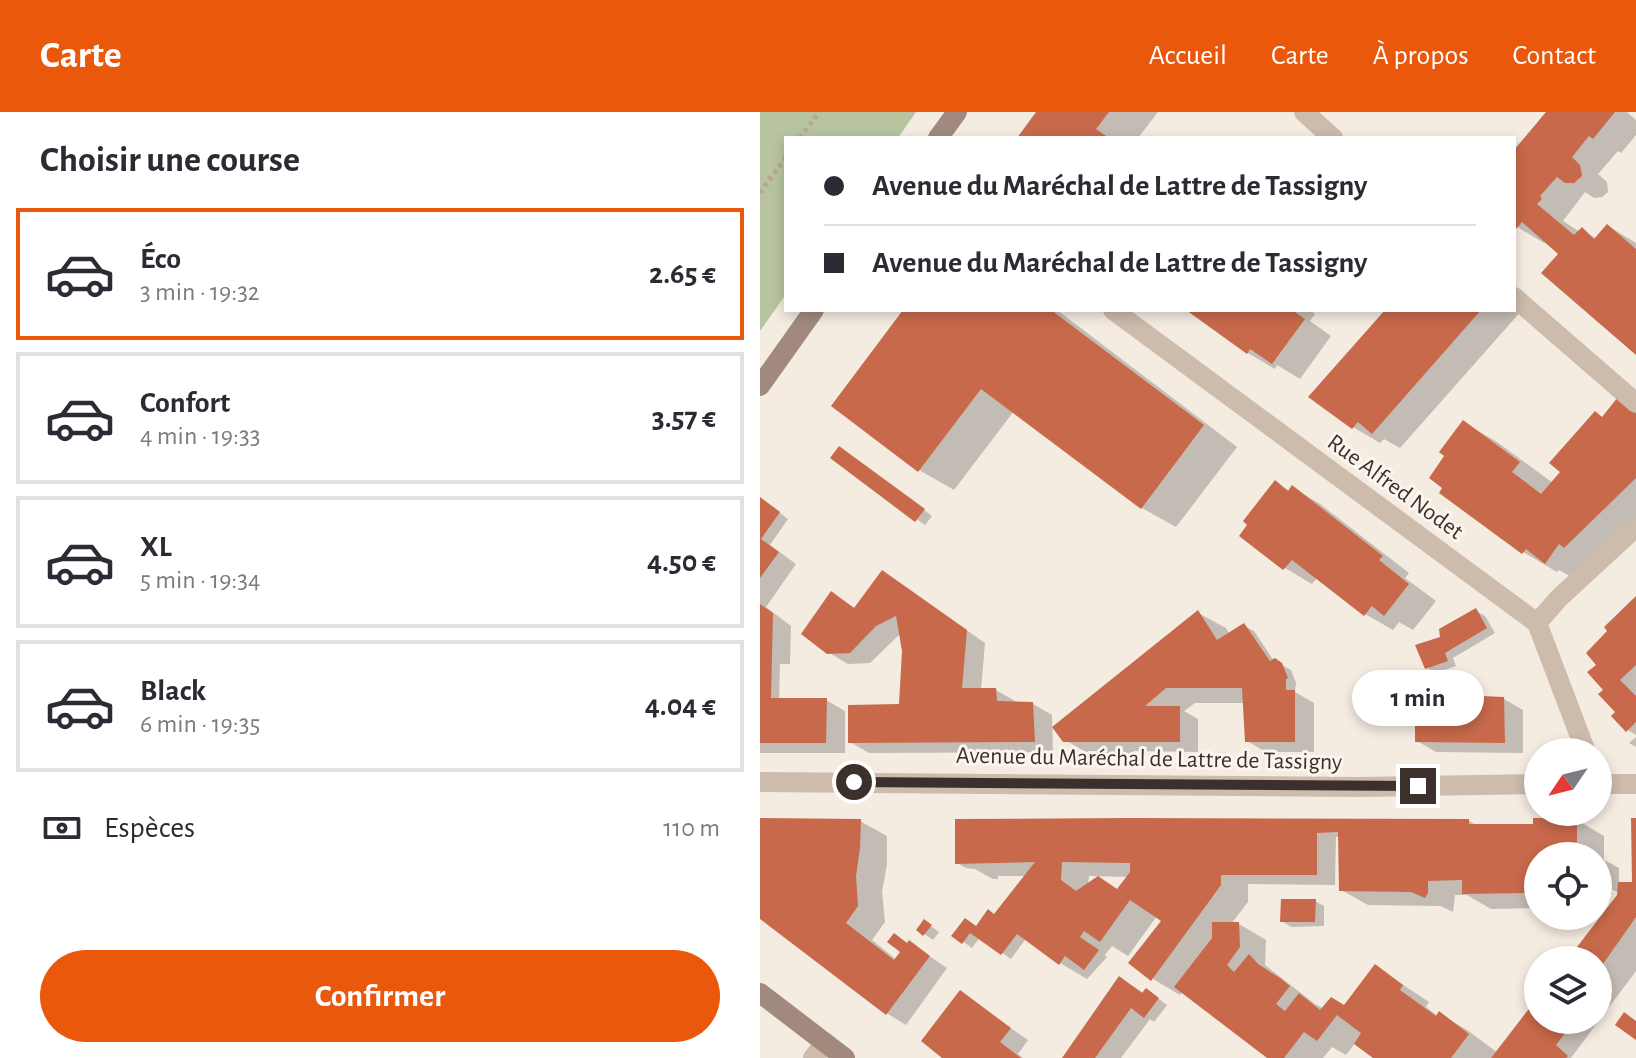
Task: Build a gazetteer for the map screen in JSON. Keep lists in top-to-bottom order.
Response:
{
  "streets": {
    "street": ["Rue Alfred Nodet", "Avenue du Maréchal de Lattre de Tassigny"]
  },
  "north": "bottom left",
  "page": {
    "header": "Carte",
    "nav": [
      "Accueil",
      "Carte",
      "À propos",
      "Contact"
    ],
    "heading": "Choisir une course",
    "banner": ["Avenue du Maréchal de Lattre de Tassigny", "Avenue du Maréchal de Lattre de Tassigny"],
    "list": [
      {
        "name": "Éco",
        "note": "3 min · 19:32",
        "value": "2.65 €"
      },
      {
        "name": "Confort",
        "note": "4 min · 19:33",
        "value": "3.57 €"
      },
      {
        "name": "XL",
        "note": "5 min · 19:34",
        "value": "4.50 €"
      },
      {
        "name": "Black",
        "note": "6 min · 19:35",
        "value": "4.04 €"
      }
    ],
    "bubble": "1 min",
    "pay": ["Espèces", "110 m"],
    "buttons": "Confirmer"
  }
}
